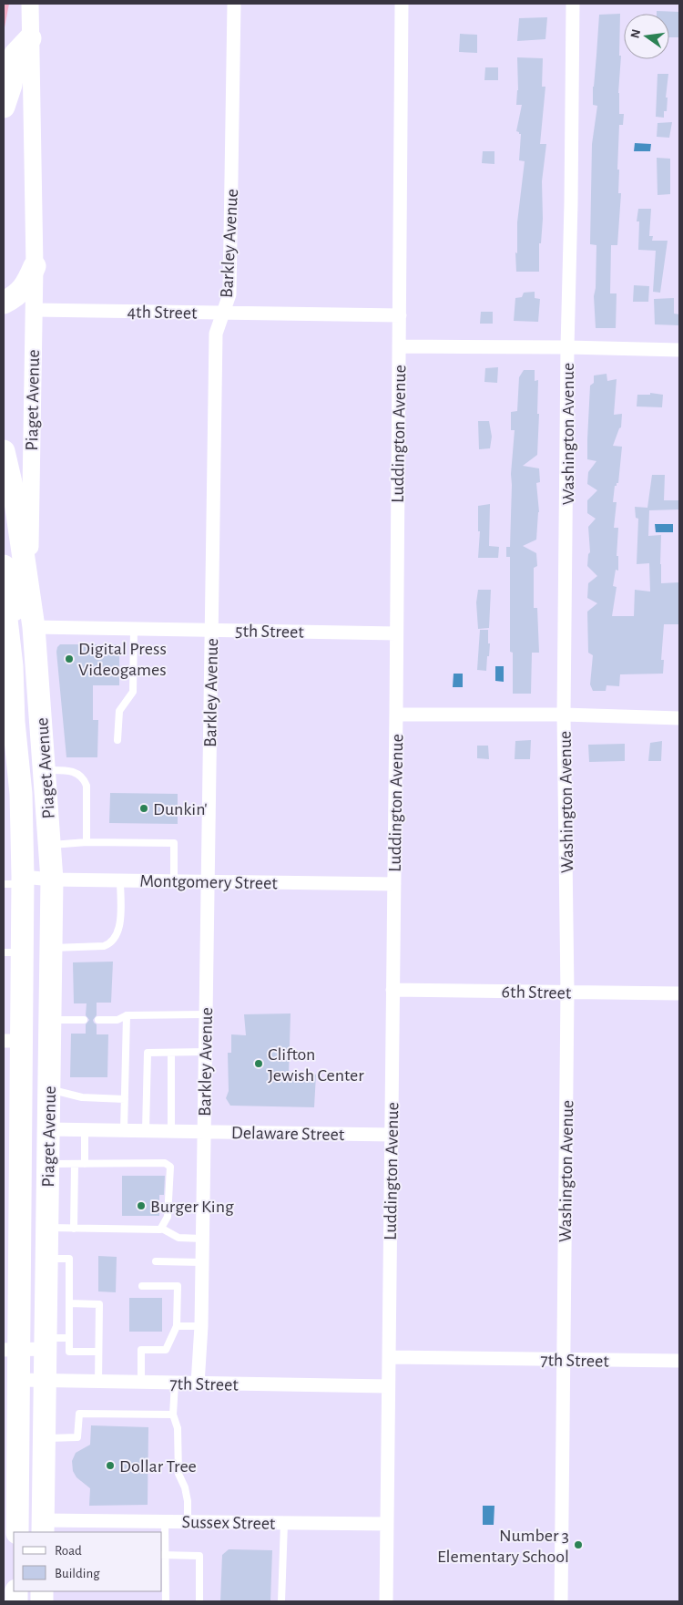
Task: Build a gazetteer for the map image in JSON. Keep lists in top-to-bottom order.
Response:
{
  "streets": {
    "highway": ["Piaget Avenue"],
    "street": [
      "Barkley Avenue",
      "4th Street",
      "Luddington Avenue",
      "Washington Avenue",
      "5th Street",
      "Montgomery Street",
      "6th Street",
      "Delaware Street",
      "7th Street",
      "Sussex Street"
    ]
  },
  "crossings": [
    ["Barkley Avenue", "4th Street"],
    ["Barkley Avenue", "5th Street"],
    ["Barkley Avenue", "Montgomery Street"],
    ["Barkley Avenue", "Delaware Street"],
    ["Barkley Avenue", "7th Street"],
    ["4th Street", "Piaget Avenue"],
    ["4th Street", "Luddington Avenue"],
    ["Piaget Avenue", "5th Street"],
    ["Piaget Avenue", "Montgomery Street"],
    ["Piaget Avenue", "Delaware Street"],
    ["Piaget Avenue", "7th Street"],
    ["Piaget Avenue", "Sussex Street"],
    ["Luddington Avenue", "5th Street"],
    ["Luddington Avenue", "Montgomery Street"],
    ["Luddington Avenue", "6th Street"],
    ["Luddington Avenue", "Delaware Street"],
    ["Luddington Avenue", "7th Street"],
    ["Luddington Avenue", "Sussex Street"],
    ["Washington Avenue", "6th Street"],
    ["Washington Avenue", "7th Street"]
  ],
  "places": [
    "Digital Press Videogames",
    "Dunkin'",
    "Clifton Jewish Center",
    "Burger King",
    "Dollar Tree",
    "Number 3 Elementary School"
  ],
  "legend": ["Road", "Building"],
  "north": "left"
}
